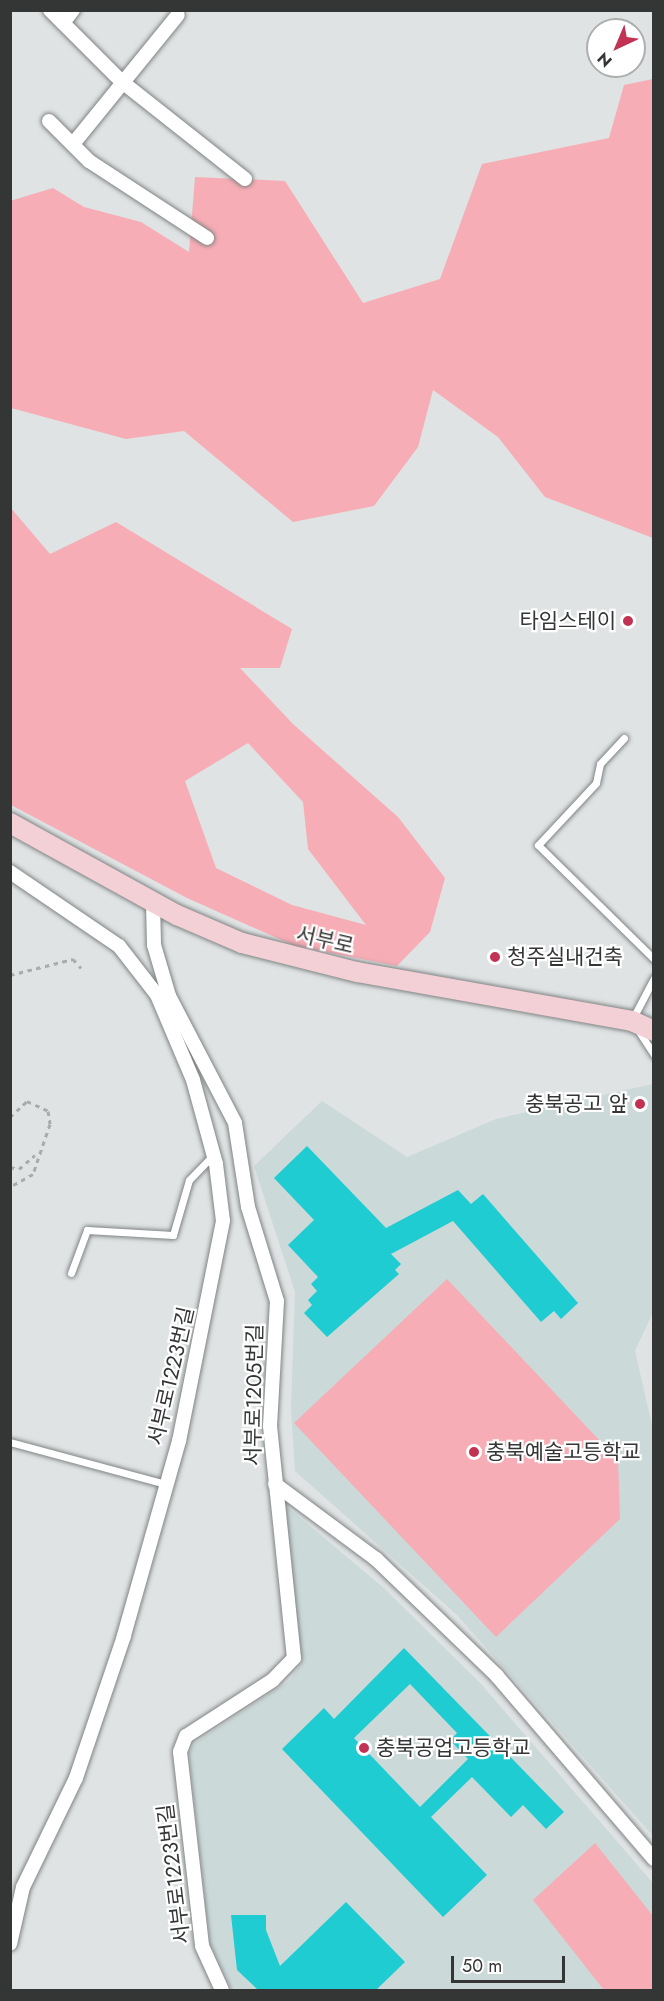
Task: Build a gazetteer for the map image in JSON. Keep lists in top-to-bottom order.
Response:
{
  "streets": {
    "main road": ["서부로"],
    "street": ["서부로1223번길", "서부로1205번길"]
  },
  "crossings": [
    ["서부로", "서부로1205번길"],
    ["서부로1223번길", "서부로1205번길"]
  ],
  "places": [
    "타임스테이",
    "청주실내건축",
    "충북공고 앞",
    "충북예술고등학교",
    "충북공업고등학교"
  ],
  "scale_bar": "50 m",
  "north": "bottom left"
}
